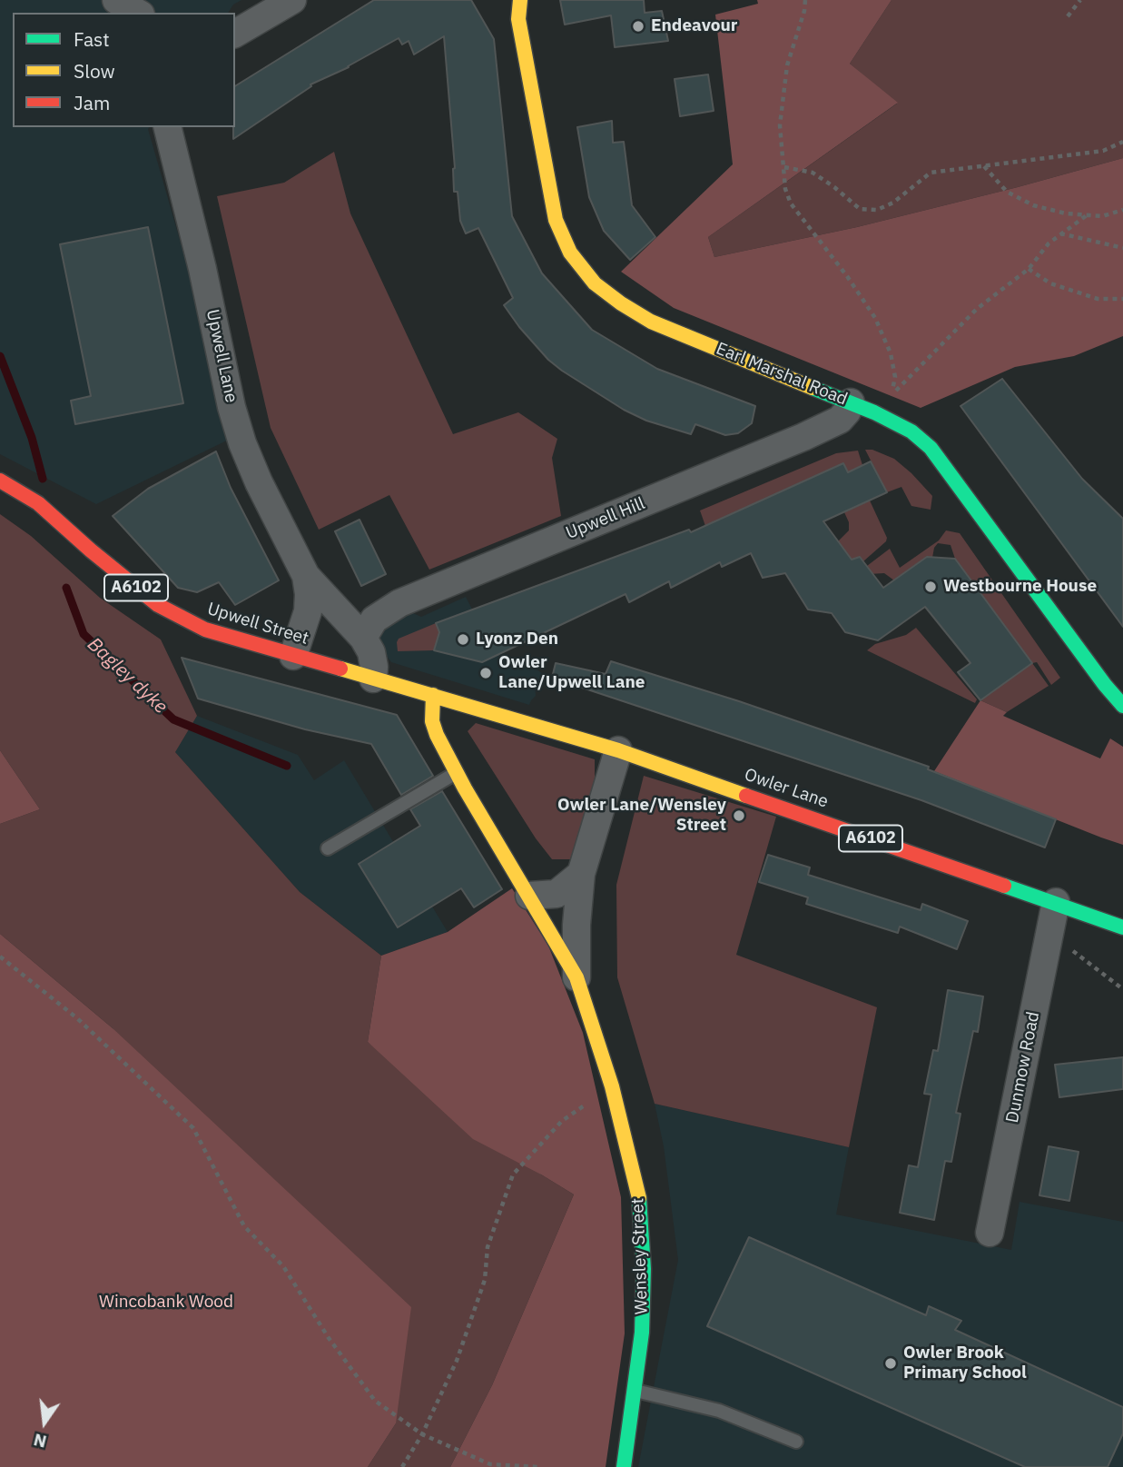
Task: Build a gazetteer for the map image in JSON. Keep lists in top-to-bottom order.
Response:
{
  "streets": {
    "street": [
      "Upwell Lane",
      "Earl Marshal Road",
      "Upwell Hill",
      "A6102",
      "Upwell Street",
      "Owler Lane",
      "Dunmow Road",
      "Wensley Street"
    ]
  },
  "crossings": [
    ["Upwell Lane", "Upwell Hill"],
    ["Upwell Lane", "Upwell Street"],
    ["Earl Marshal Road", "Upwell Hill"],
    ["Upwell Street", "Owler Lane"],
    ["Upwell Street", "Wensley Street"],
    ["Owler Lane", "Dunmow Road"],
    ["Owler Lane", "Wensley Street"]
  ],
  "water": ["Bagley dyke"],
  "parks": ["Wincobank Wood"],
  "places": [
    "Endeavour",
    "Westbourne House",
    "Lyonz Den",
    "Owler Lane/Upwell Lane",
    "Owler Lane/Wensley Street",
    "Owler Brook Primary School"
  ],
  "legend": ["Fast", "Slow", "Jam"],
  "north": "bottom"
}
